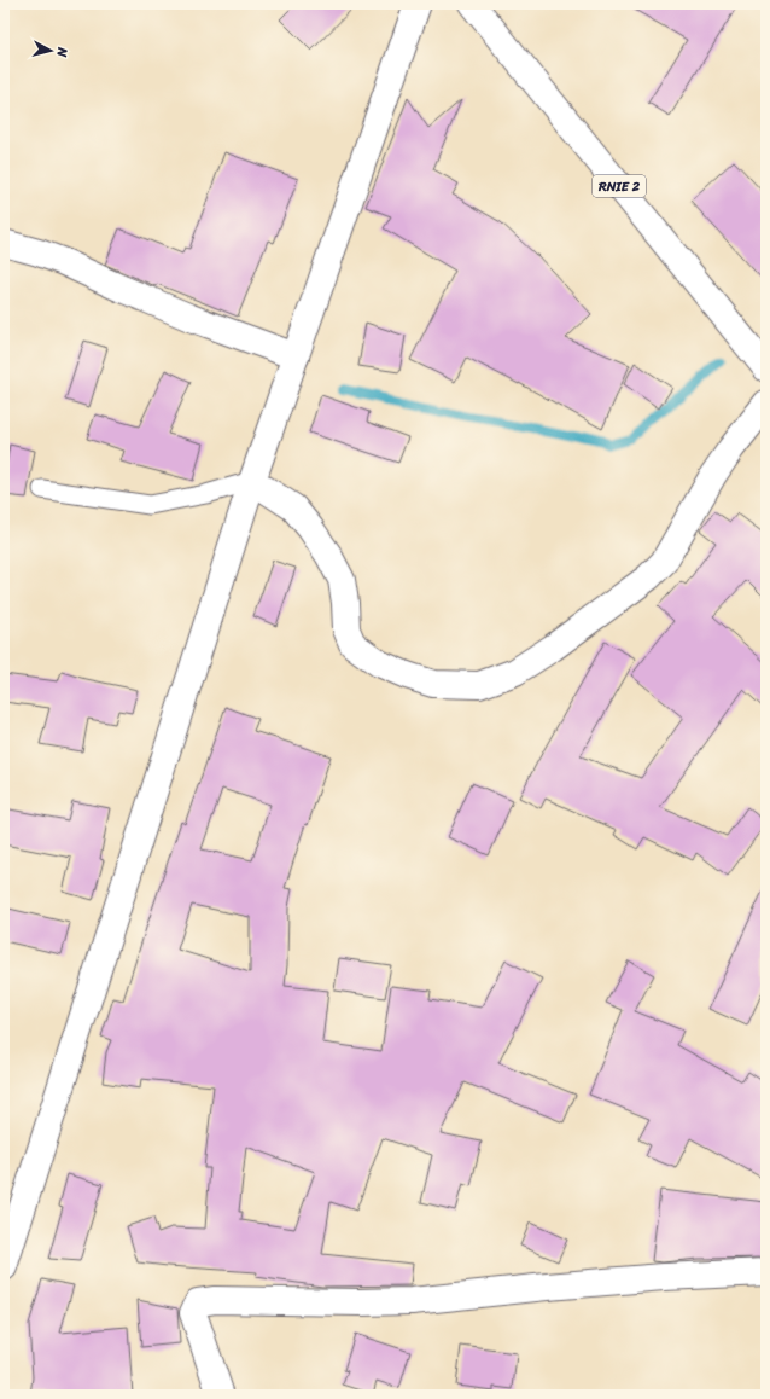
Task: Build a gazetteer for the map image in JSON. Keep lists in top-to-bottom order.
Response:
{
  "streets": {
    "street": ["RNIE 2"]
  },
  "north": "right"
}
